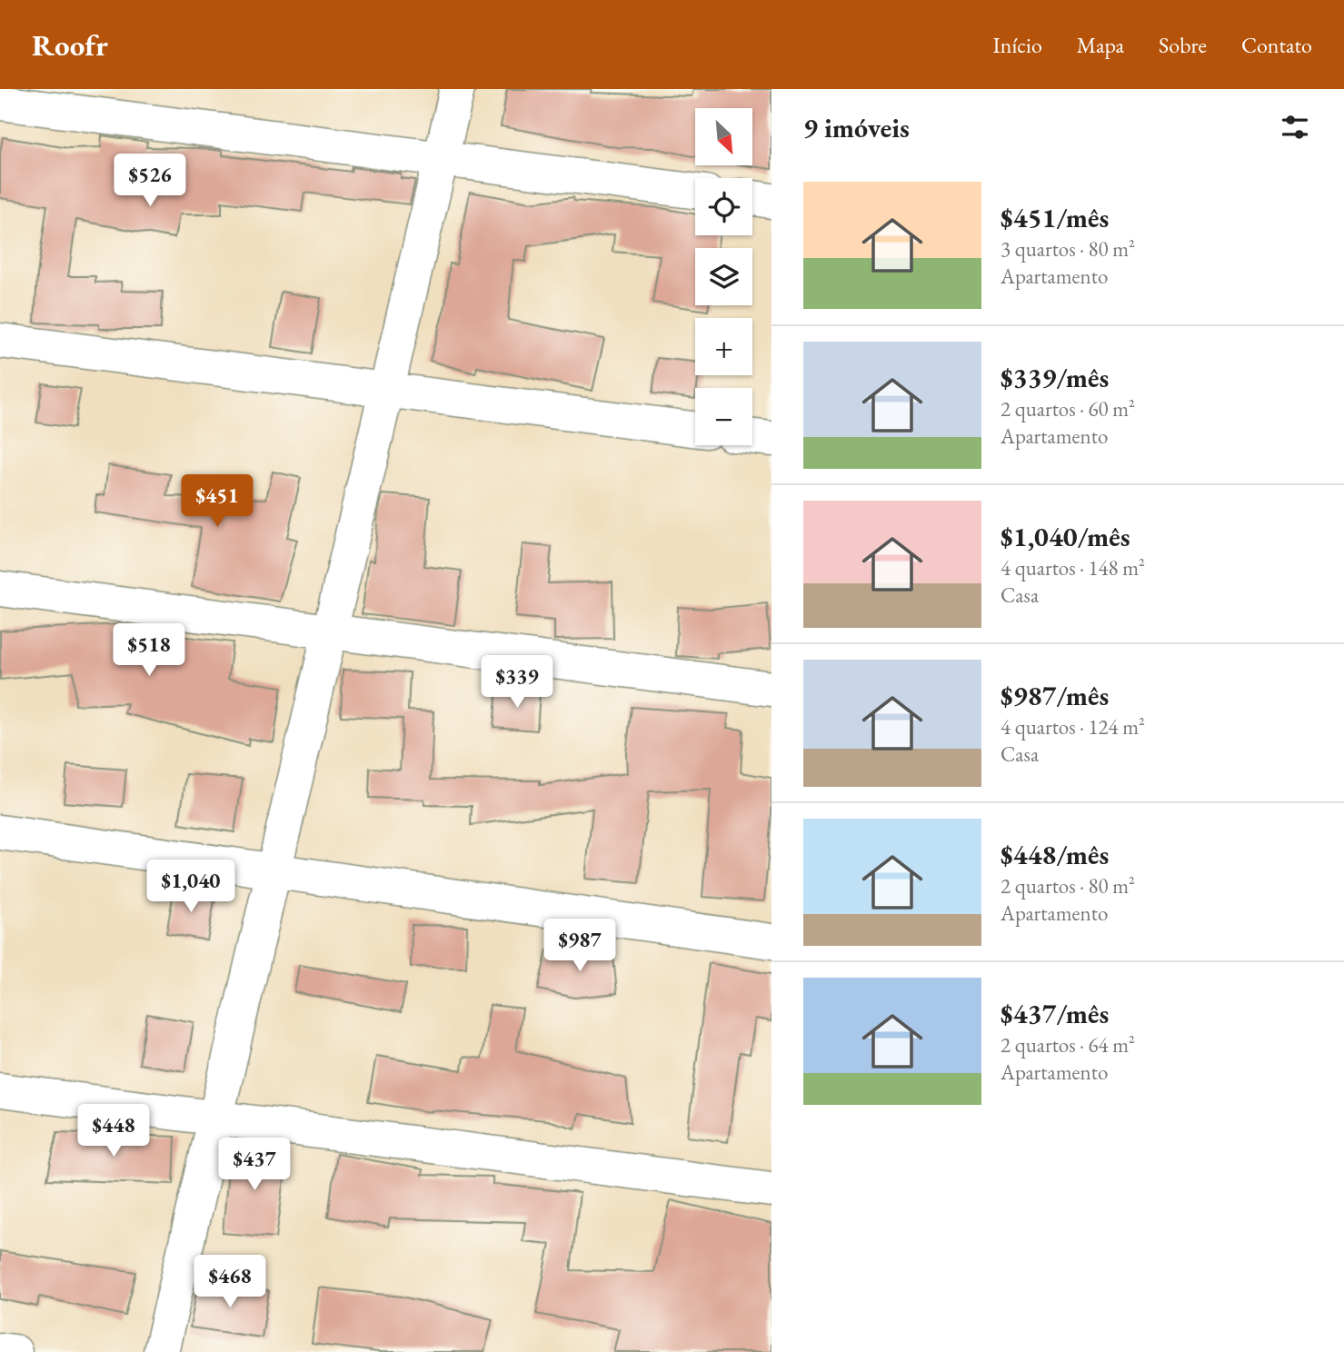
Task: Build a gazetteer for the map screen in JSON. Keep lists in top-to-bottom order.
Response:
{
  "north": "bottom right",
  "page": {
    "header": "Roofr",
    "nav": [
      "Início",
      "Mapa",
      "Sobre",
      "Contato"
    ],
    "heading": "9 imóveis",
    "map_buttons": ["+", "−"],
    "price": [
      "$526",
      "$451",
      "$518",
      "$339",
      "$1,040",
      "$987",
      "$448",
      "$437",
      "$468"
    ],
    "list": [
      {
        "name": "$451/mês",
        "note": "3 quartos · 80 m² · Apartamento"
      },
      {
        "name": "$339/mês",
        "note": "2 quartos · 60 m² · Apartamento"
      },
      {
        "name": "$1,040/mês",
        "note": "4 quartos · 148 m² · Casa"
      },
      {
        "name": "$987/mês",
        "note": "4 quartos · 124 m² · Casa"
      },
      {
        "name": "$448/mês",
        "note": "2 quartos · 80 m² · Apartamento"
      },
      {
        "name": "$437/mês",
        "note": "2 quartos · 64 m² · Apartamento"
      }
    ]
  }
}
